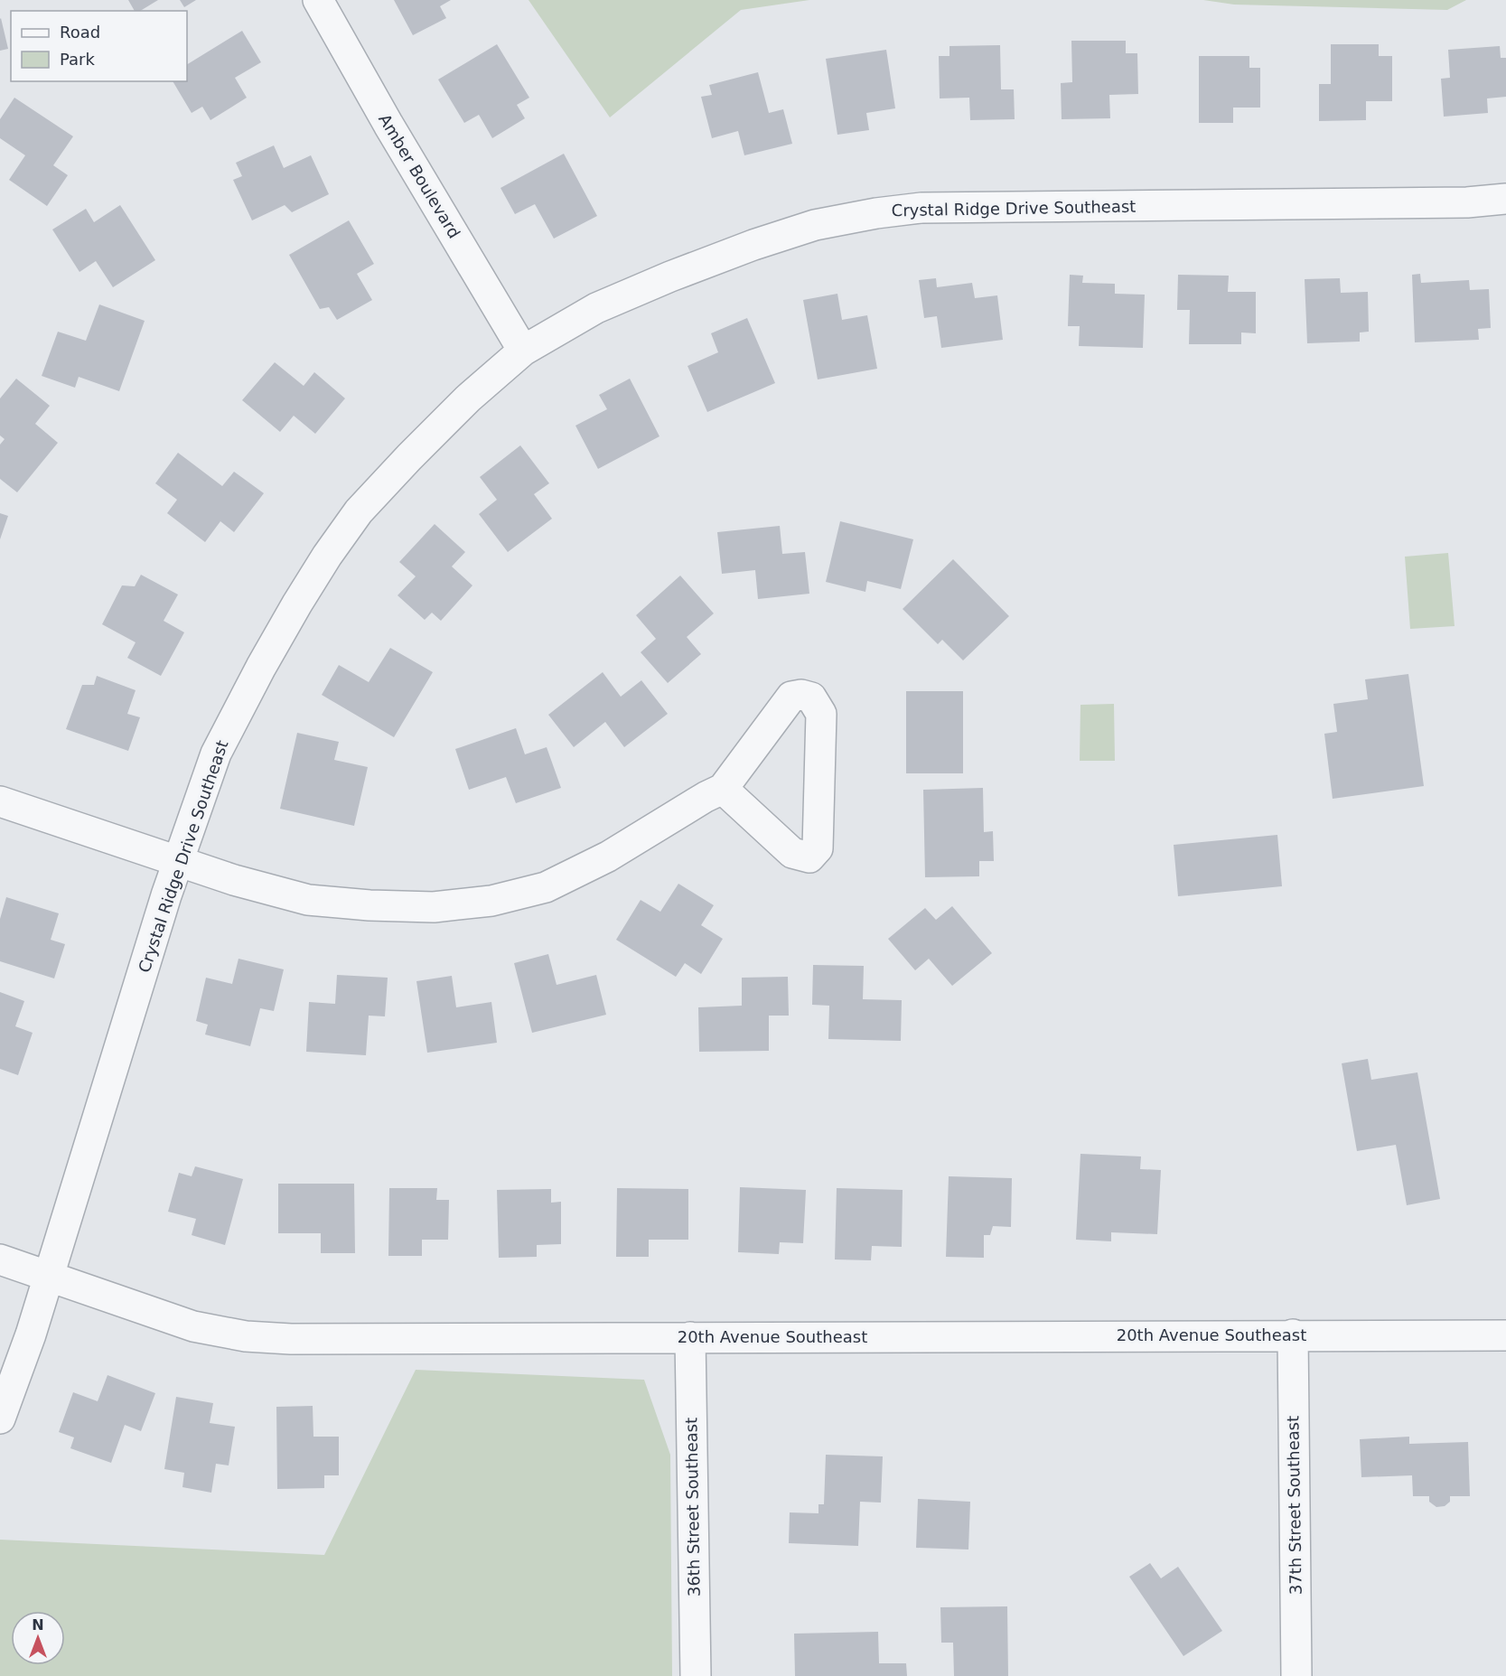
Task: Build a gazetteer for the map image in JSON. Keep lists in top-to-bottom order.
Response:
{
  "streets": {
    "street": [
      "Amber Boulevard",
      "Crystal Ridge Drive Southeast",
      "20th Avenue Southeast",
      "37th Street Southeast",
      "36th Street Southeast"
    ]
  },
  "crossings": [
    ["Amber Boulevard", "Crystal Ridge Drive Southeast"],
    ["Crystal Ridge Drive Southeast", "20th Avenue Southeast"],
    ["20th Avenue Southeast", "37th Street Southeast"],
    ["20th Avenue Southeast", "36th Street Southeast"]
  ],
  "legend": ["Road", "Park"],
  "north": "top"
}
